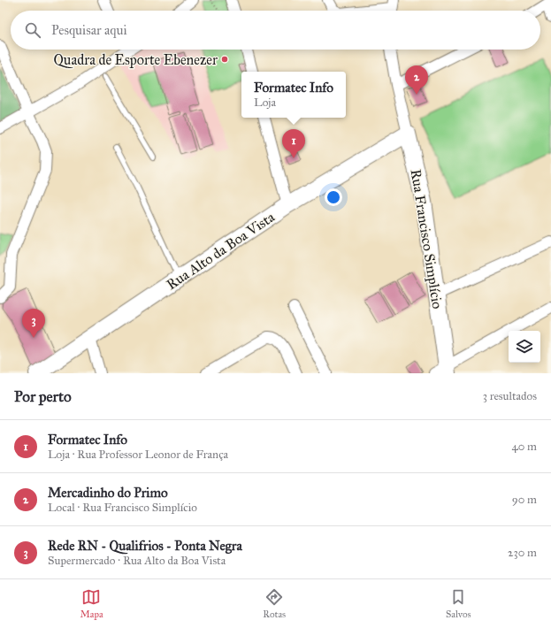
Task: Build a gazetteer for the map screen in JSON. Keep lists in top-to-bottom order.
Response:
{
  "streets": {
    "street": ["Rua Francisco Simplício", "Rua Alto da Boa Vista"]
  },
  "crossings": [
    ["Rua Francisco Simplício", "Rua Alto da Boa Vista"]
  ],
  "places": ["Quadra de Esporte Ebenezer"],
  "page": {
    "search": "Pesquisar aqui",
    "pins": ["2", "1", "3"],
    "popup": ["Formatec Info", "Loja"],
    "heading": ["Por perto", "3 resultados"],
    "list": [
      {
        "mark": "1",
        "name": "Formatec Info",
        "note": "Loja · Rua Professor Leonor de França",
        "value": "40 m"
      },
      {
        "mark": "2",
        "name": "Mercadinho do Primo",
        "note": "Local · Rua Francisco Simplício",
        "value": "90 m"
      },
      {
        "mark": "3",
        "name": "Rede RN - Qualifrios - Ponta Negra",
        "note": "Supermercado · Rua Alto da Boa Vista",
        "value": "230 m"
      }
    ],
    "nav": ["Mapa", "Rotas", "Salvos"]
  }
}
